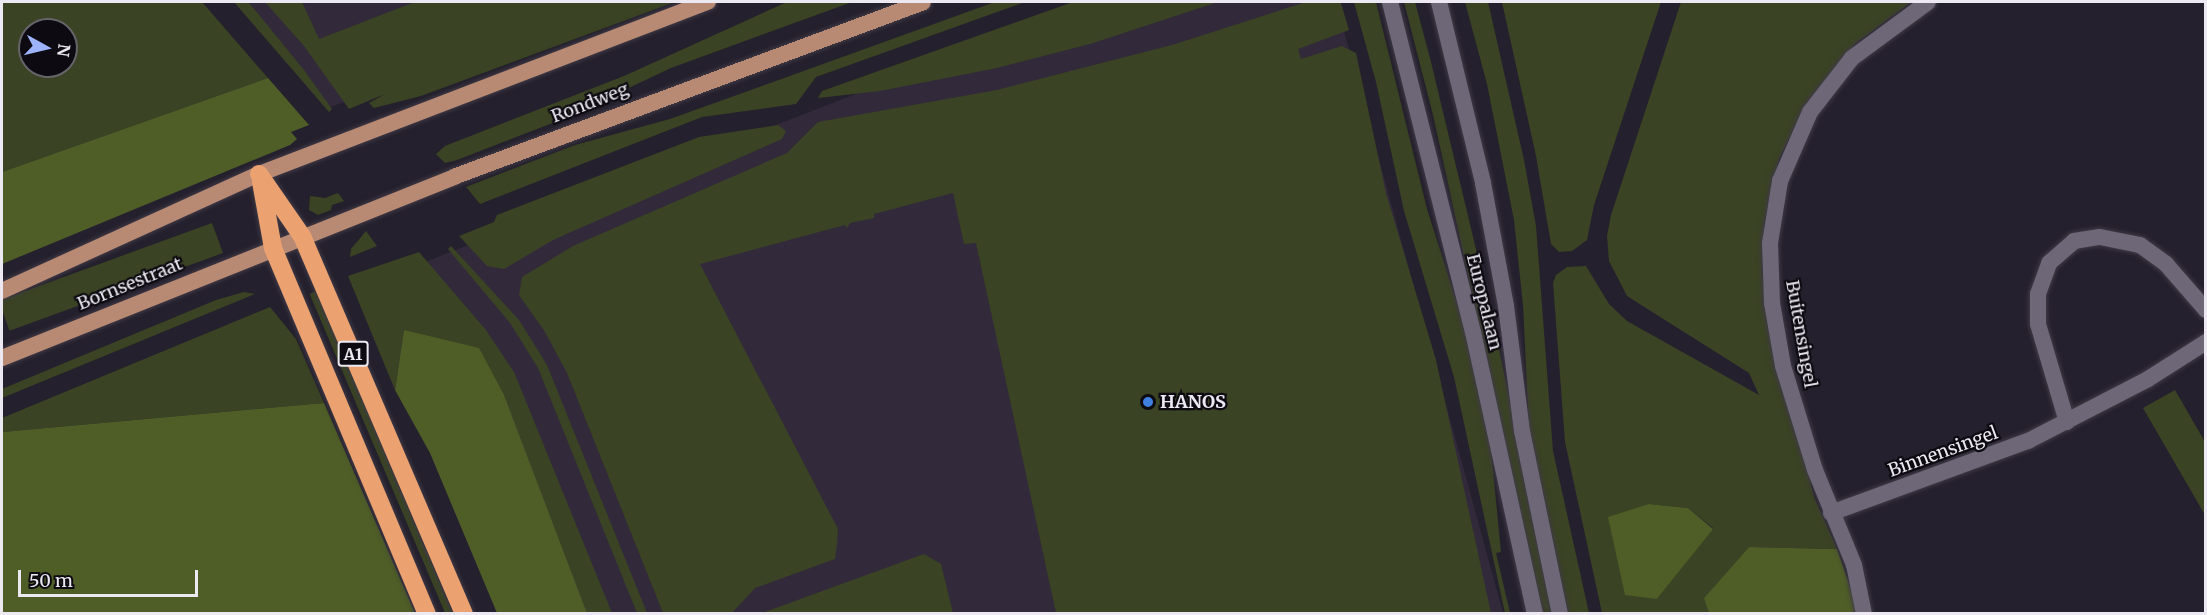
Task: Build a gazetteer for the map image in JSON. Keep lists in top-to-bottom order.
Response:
{
  "streets": {
    "highway": ["A1"],
    "main road": ["Rondweg", "Bornsestraat"],
    "street": ["Europalaan", "Buitensingel", "Binnensingel"]
  },
  "crossings": [
    ["Rondweg", "Bornsestraat"],
    ["Rondweg", "A1"],
    ["Bornsestraat", "A1"],
    ["Buitensingel", "Binnensingel"]
  ],
  "places": ["HANOS"],
  "scale_bar": "50 m",
  "north": "right"
}
